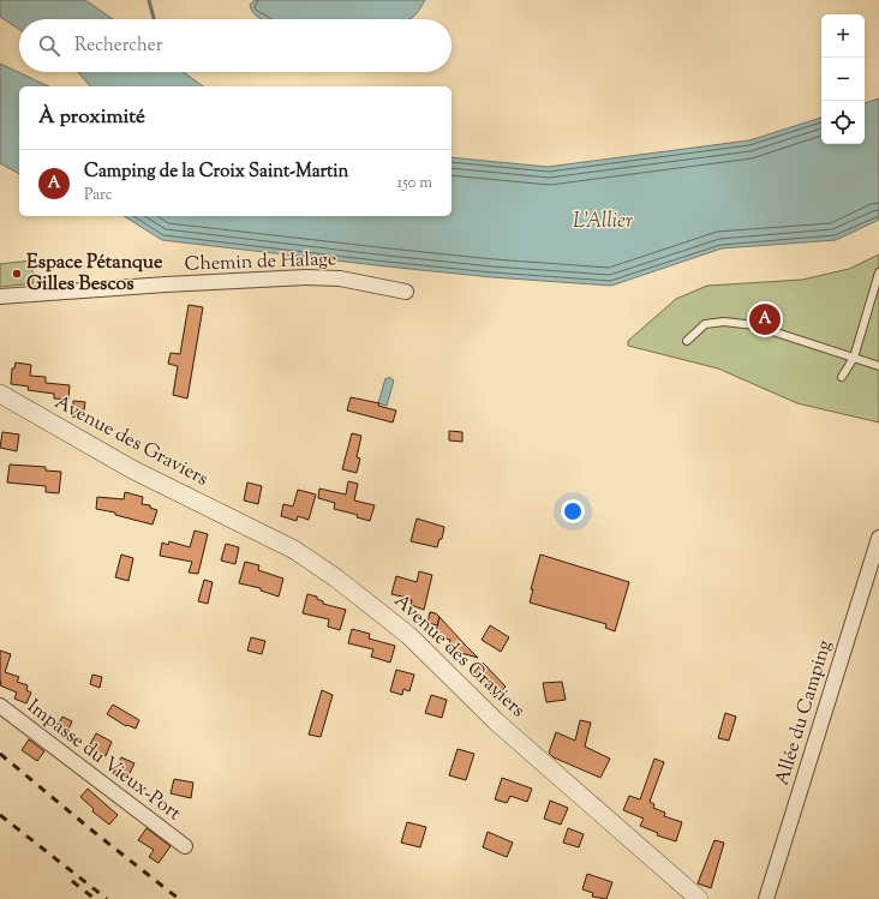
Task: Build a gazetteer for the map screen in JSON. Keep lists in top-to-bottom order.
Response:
{
  "streets": {
    "street": [
      "Chemin de Halage",
      "Avenue des Graviers",
      "Allée du Camping",
      "Impasse du Vieux-Port"
    ]
  },
  "water": ["L'Allier"],
  "places": ["Espace Pétanque Gilles Bescos"],
  "page": {
    "map_buttons": ["+", "−"],
    "search": "Rechercher",
    "heading": "À proximité",
    "list": [
      {
        "mark": "A",
        "name": "Camping de la Croix Saint-Martin",
        "note": "Parc",
        "value": "150 m"
      }
    ],
    "pins": "A"
  }
}
